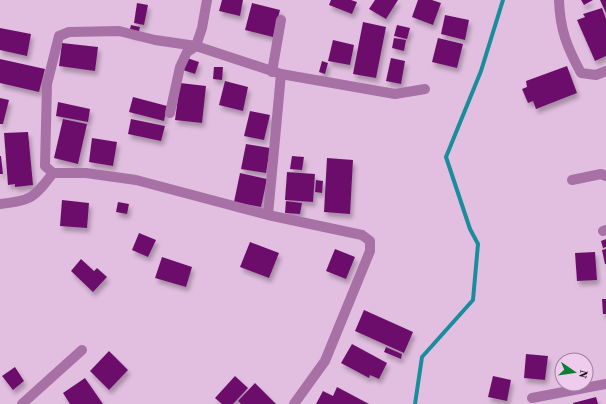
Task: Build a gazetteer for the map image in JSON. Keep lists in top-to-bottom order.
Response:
{
  "north": "right"
}
